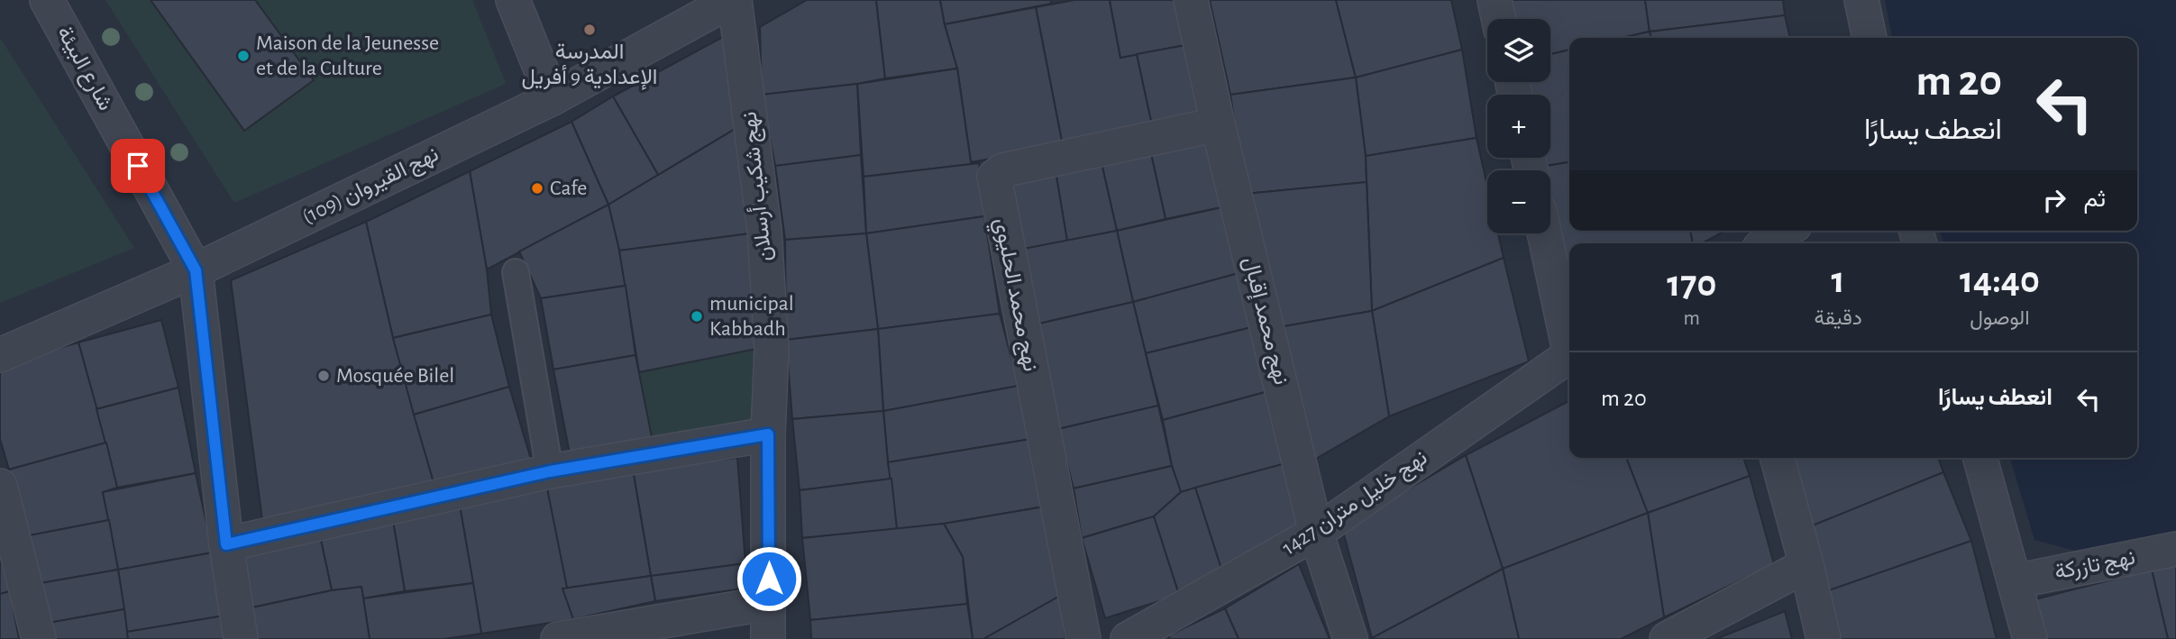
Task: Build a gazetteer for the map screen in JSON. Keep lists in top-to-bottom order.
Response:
{
  "streets": {
    "street": [
      "شارع البيئة",
      "نهج القيروان (109)",
      "نهج شكيب أرسلان",
      "نهج محمد الحليوي",
      "نهج محمد إقبال",
      "نهج خليل متران 1427",
      "نهج تازركة"
    ]
  },
  "crossings": [
    ["شارع البيئة", "نهج القيروان (109)"],
    ["نهج القيروان (109)", "نهج شكيب أرسلان"],
    ["نهج محمد الحليوي", "نهج محمد إقبال"],
    ["نهج محمد إقبال", "نهج خليل متران 1427"]
  ],
  "places": [
    "المدرسة الإعدادية 9 أفريل",
    "Maison de la Jeunesse et de la Culture",
    "Cafe",
    "municipal Kabbadh",
    "Mosquée Bilel"
  ],
  "page": {
    "map_buttons": ["+", "−"],
    "turn": ["20 m", "انعطف يسارًا"],
    "then": "ثم",
    "eta": [
      "14:40",
      "الوصول",
      "1",
      "دقيقة",
      "170",
      "m"
    ],
    "list": [
      {
        "name": "انعطف يسارًا",
        "value": "20 m"
      }
    ]
  }
}
